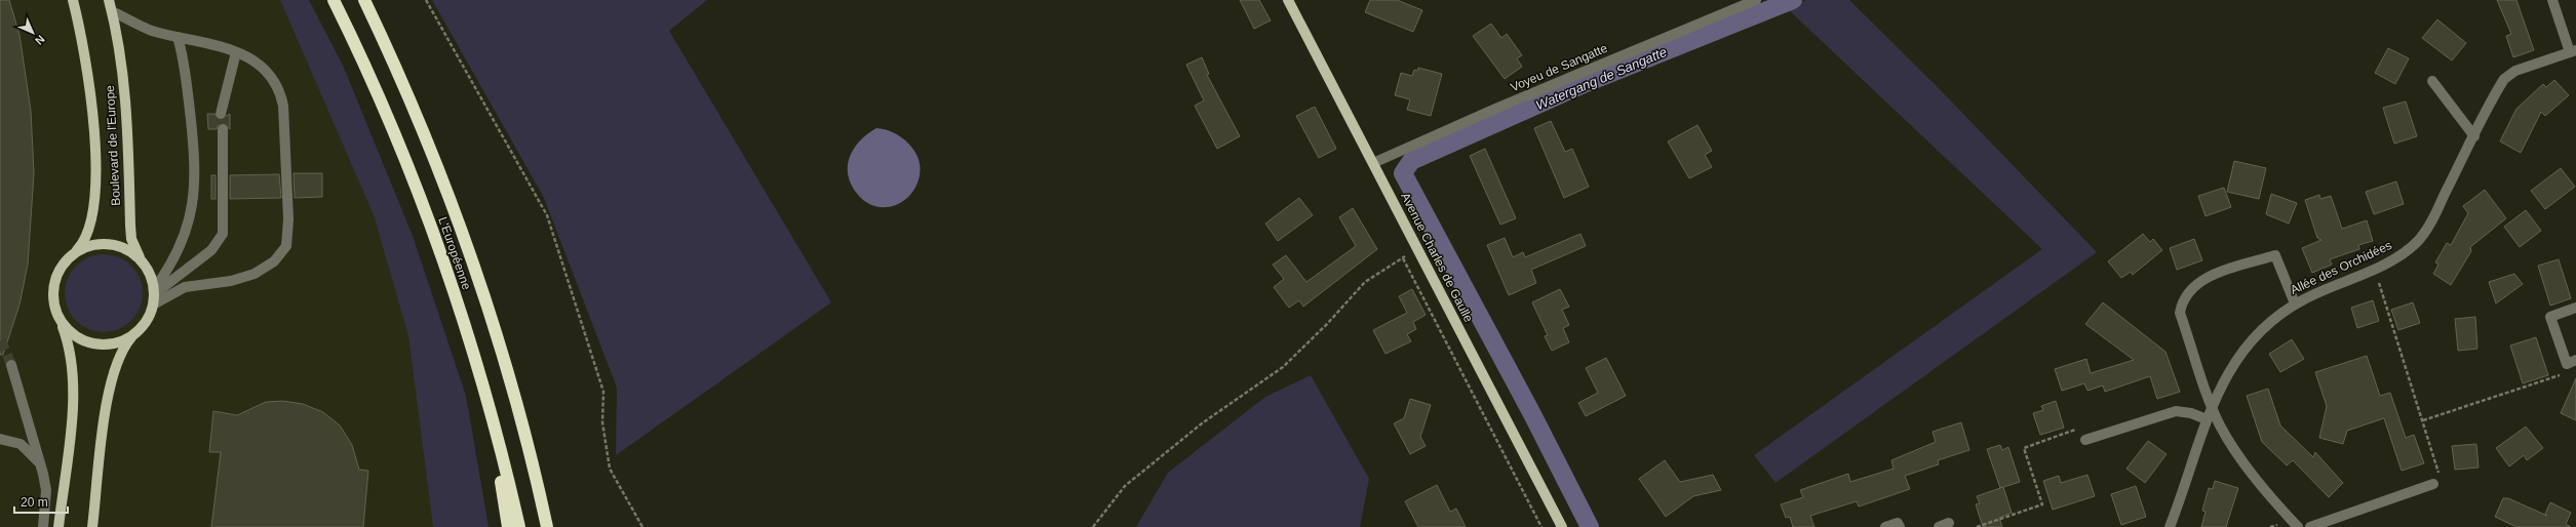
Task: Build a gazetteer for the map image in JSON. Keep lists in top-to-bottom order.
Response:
{
  "streets": {
    "highway": ["L'Européenne"],
    "main road": ["Boulevard de l'Europe", "Avenue Charles de Gaulle"],
    "street": ["Voyeu de Sangatte", "Allée des Orchidées"]
  },
  "crossings": [
    ["Voyeu de Sangatte", "Avenue Charles de Gaulle"]
  ],
  "water": ["Watergang de Sangatte"],
  "scale_bar": "20 m",
  "north": "bottom right"
}
